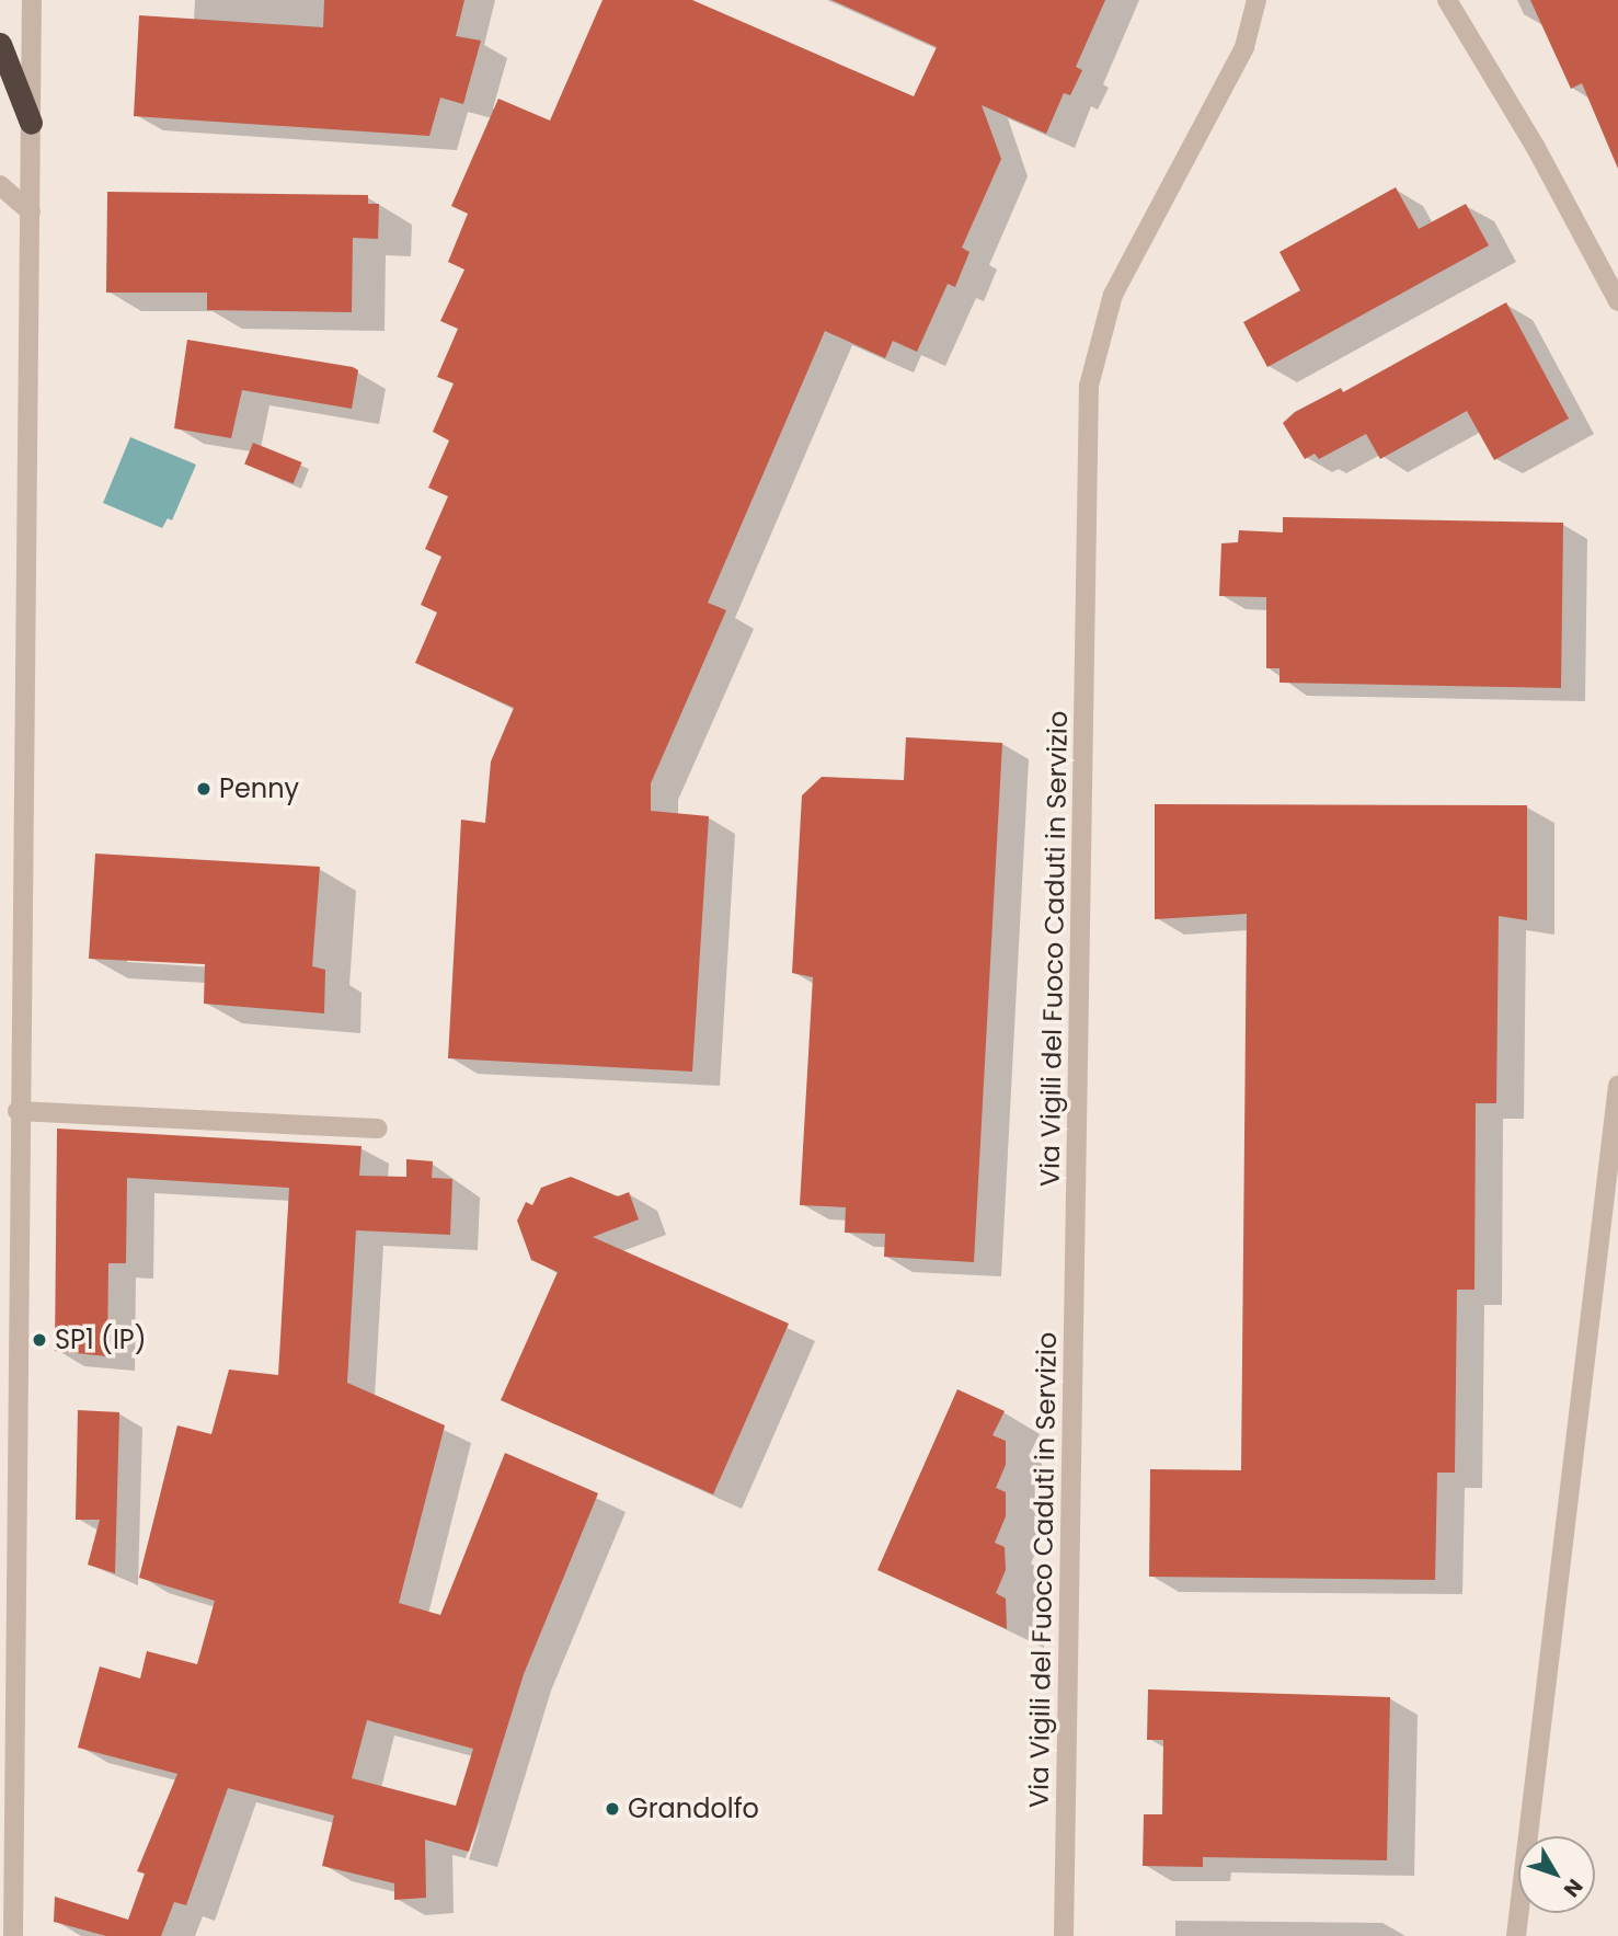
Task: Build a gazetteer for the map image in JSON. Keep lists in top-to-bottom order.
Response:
{
  "streets": {
    "street": ["Via Vigili del Fuoco Caduti in Servizio"]
  },
  "places": ["Penny", "SP1 (IP)", "Grandolfo"],
  "north": "bottom right"
}
